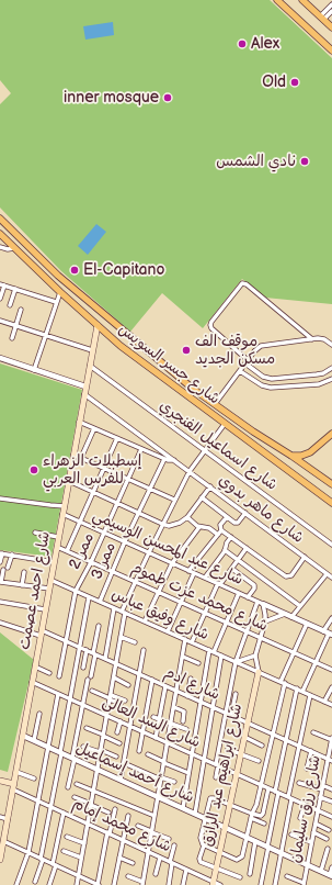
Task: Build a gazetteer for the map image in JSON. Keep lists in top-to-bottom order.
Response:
{
  "streets": {
    "main road": ["شارع جسر السويس", "شارع احمد عصمت", "شارع ابراهيم عبد الرازق"],
    "street": [
      "شارع اسماعيل الفنجري",
      "شارع ماهر بدوي",
      "شارع عبد المحسن الوسيمي",
      "ممر 2",
      "ممر 3",
      "شارع محمد عزت طموم",
      "شارع وفيق عباس",
      "شارع ادم",
      "شارع السد العالى",
      "شارع أحمد إسماعيل",
      "شارع رزق سليمان",
      "شارع محمد إمام"
    ]
  },
  "crossings": [
    ["شارع جسر السويس", "شارع احمد عصمت"],
    ["شارع اسماعيل الفنجري", "شارع احمد عصمت"],
    ["شارع ماهر بدوي", "ممر 2"],
    ["شارع ماهر بدوي", "ممر 3"],
    ["شارع ماهر بدوي", "شارع احمد عصمت"],
    ["شارع عبد المحسن الوسيمي", "ممر 2"],
    ["شارع عبد المحسن الوسيمي", "ممر 3"],
    ["شارع عبد المحسن الوسيمي", "شارع احمد عصمت"],
    ["ممر 2", "شارع محمد عزت طموم"],
    ["ممر 2", "شارع وفيق عباس"],
    ["ممر 2", "شارع ادم"],
    ["ممر 3", "شارع محمد عزت طموم"],
    ["ممر 3", "شارع وفيق عباس"],
    ["شارع احمد عصمت", "شارع محمد عزت طموم"],
    ["شارع احمد عصمت", "شارع وفيق عباس"],
    ["شارع احمد عصمت", "شارع ادم"],
    ["شارع احمد عصمت", "شارع السد العالى"],
    ["شارع احمد عصمت", "شارع أحمد إسماعيل"],
    ["شارع احمد عصمت", "شارع محمد إمام"],
    ["شارع وفيق عباس", "شارع ابراهيم عبد الرازق"],
    ["شارع ادم", "شارع ابراهيم عبد الرازق"],
    ["شارع ادم", "شارع رزق سليمان"],
    ["شارع السد العالى", "شارع ابراهيم عبد الرازق"],
    ["شارع السد العالى", "شارع رزق سليمان"],
    ["شارع أحمد إسماعيل", "شارع ابراهيم عبد الرازق"],
    ["شارع أحمد إسماعيل", "شارع رزق سليمان"],
    ["شارع ابراهيم عبد الرازق", "شارع محمد إمام"]
  ],
  "places": [
    "Alex",
    "Old",
    "inner mosque",
    "نادي الشمس",
    "El-Capitano",
    "موقف الف مسكن الجديد",
    "إسطبلات الزهراء للفرس العربي"
  ]
}
